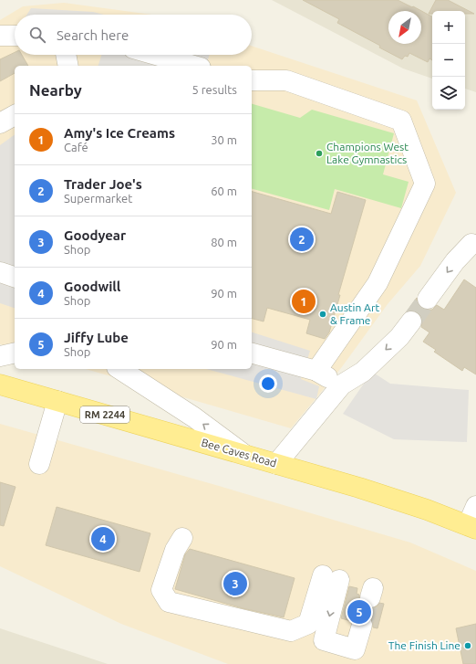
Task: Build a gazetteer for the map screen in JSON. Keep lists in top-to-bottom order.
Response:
{
  "streets": {
    "main road": ["RM 2244", "Bee Caves Road"]
  },
  "places": ["Champions West Lake Gymnastics", "Austin Art & Frame", "The Finish Line"],
  "north": "bottom left",
  "page": {
    "map_buttons": ["+", "−"],
    "search": "Search here",
    "heading": ["Nearby", "5 results"],
    "list": [
      {
        "mark": "1",
        "name": "Amy's Ice Creams",
        "note": "Café",
        "value": "30 m"
      },
      {
        "mark": "2",
        "name": "Trader Joe's",
        "note": "Supermarket",
        "value": "60 m"
      },
      {
        "mark": "3",
        "name": "Goodyear",
        "note": "Shop",
        "value": "80 m"
      },
      {
        "mark": "4",
        "name": "Goodwill",
        "note": "Shop",
        "value": "90 m"
      },
      {
        "mark": "5",
        "name": "Jiffy Lube",
        "note": "Shop",
        "value": "90 m"
      }
    ],
    "pins": [
      "2",
      "1",
      "4",
      "3",
      "5"
    ]
  }
}
